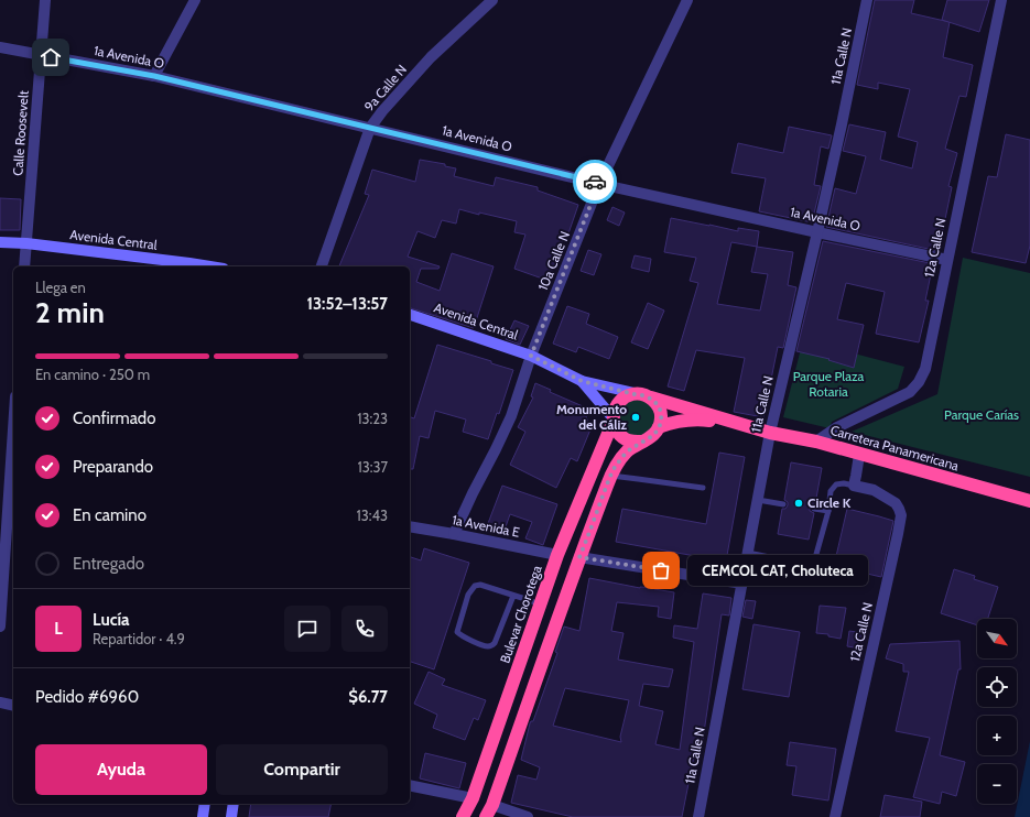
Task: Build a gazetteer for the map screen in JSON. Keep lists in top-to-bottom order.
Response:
{
  "streets": {
    "highway": ["Carretera Panamericana", "Bulevar Chorotega"],
    "main road": ["Avenida Central"],
    "street": [
      "11a Calle N",
      "1a Avenida O",
      "9a Calle N",
      "Calle Roosevelt",
      "12a Calle N",
      "10a Calle N",
      "1a Avenida E"
    ]
  },
  "crossings": [
    ["11a Calle N", "1a Avenida O"],
    ["11a Calle N", "Carretera Panamericana"],
    ["1a Avenida O", "9a Calle N"],
    ["1a Avenida O", "Calle Roosevelt"],
    ["1a Avenida O", "12a Calle N"],
    ["1a Avenida O", "10a Calle N"],
    ["Calle Roosevelt", "Avenida Central"],
    ["Avenida Central", "10a Calle N"],
    ["Avenida Central", "Carretera Panamericana"],
    ["Avenida Central", "Bulevar Chorotega"],
    ["12a Calle N", "Carretera Panamericana"],
    ["10a Calle N", "1a Avenida E"],
    ["Carretera Panamericana", "Bulevar Chorotega"],
    ["1a Avenida E", "Bulevar Chorotega"]
  ],
  "parks": ["Parque Plaza Rotaria", "Parque Carías"],
  "places": ["Monumento del Cáliz", "Circle K", "CEMCOL CAT, Choluteca"],
  "north": "bottom right",
  "page": {
    "heading": ["2 min", "Llega en", "13:52–13:57"],
    "panel": [
      "Lucía",
      "Repartidor · 4.9",
      "Pedido #6960",
      "$6.77"
    ],
    "bar": "En camino · 250 m",
    "list": [
      ["Confirmado", "13:23"],
      ["Preparando", "13:37"],
      ["En camino", "13:43"],
      "Entregado"
    ],
    "bubble": "CEMCOL CAT, Choluteca",
    "round": "L",
    "map_buttons": ["+", "−"],
    "buttons": ["Ayuda", "Compartir"]
  }
}
